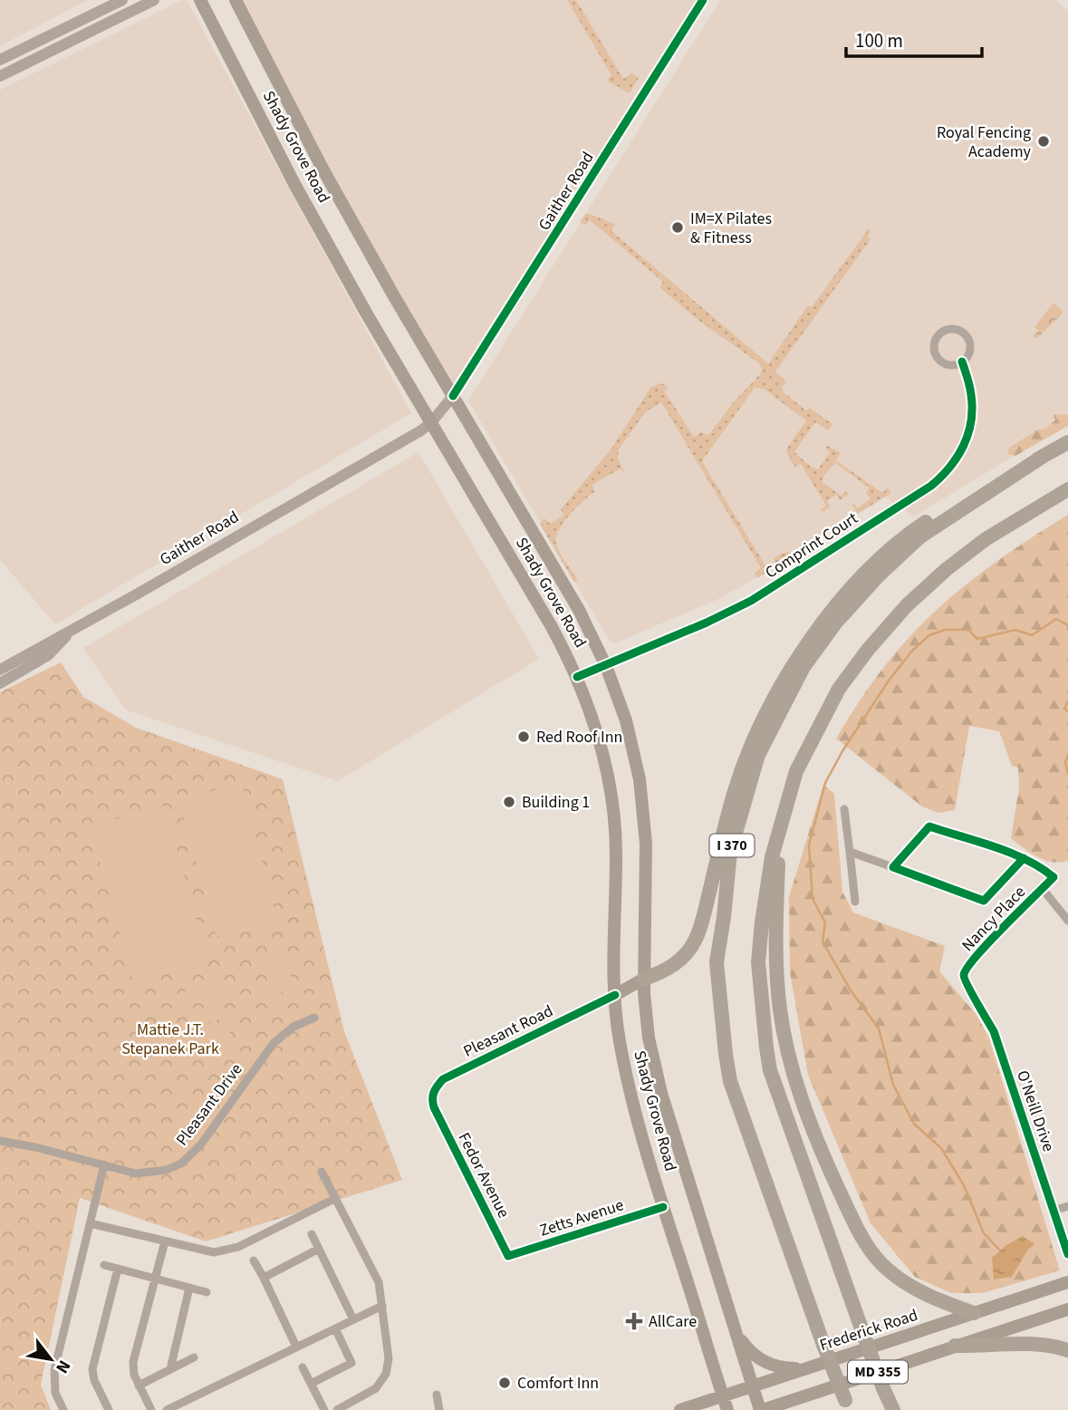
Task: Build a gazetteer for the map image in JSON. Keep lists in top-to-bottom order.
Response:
{
  "streets": {
    "highway": ["I 370"],
    "main road": [
      "Shady Grove Road",
      "Gaither Road",
      "Pleasant Road",
      "Frederick Road",
      "MD 355"
    ],
    "street": [
      "Comprint Court",
      "Nancy Place",
      "Pleasant Drive",
      "O'Neill Drive",
      "Fedor Avenue",
      "Zetts Avenue"
    ]
  },
  "crossings": [
    ["Shady Grove Road", "Gaither Road"],
    ["Shady Grove Road", "Comprint Court"],
    ["Shady Grove Road", "Pleasant Road"],
    ["Shady Grove Road", "Zetts Avenue"],
    ["Shady Grove Road", "Frederick Road"],
    ["Shady Grove Road", "MD 355"],
    ["Nancy Place", "O'Neill Drive"],
    ["Pleasant Road", "Fedor Avenue"],
    ["Fedor Avenue", "Zetts Avenue"]
  ],
  "parks": ["Mattie J.T. Stepanek Park"],
  "places": {
    "other": [
      "Royal Fencing Academy",
      "IM=X Pilates & Fitness",
      "Red Roof Inn",
      "Building 1",
      "Comfort Inn"
    ],
    "health": ["AllCare"]
  },
  "scale_bar": "100 m",
  "north": "bottom right"
}
